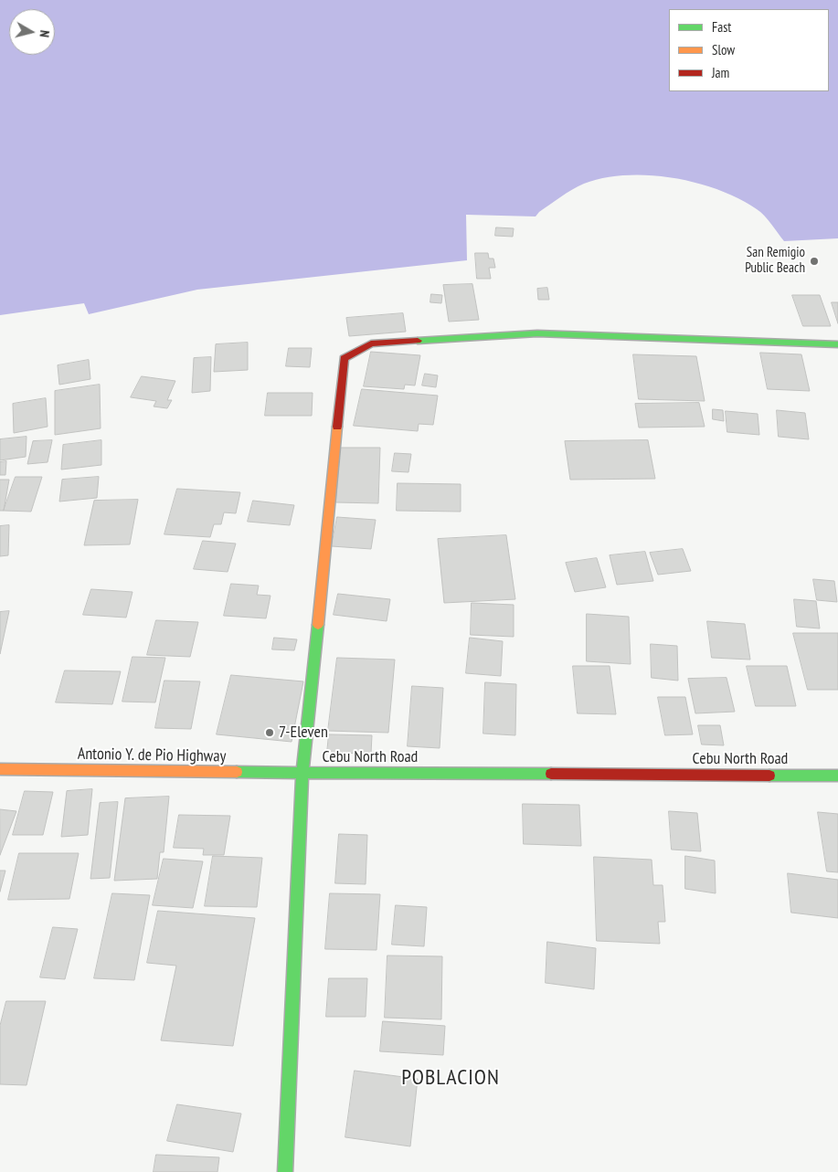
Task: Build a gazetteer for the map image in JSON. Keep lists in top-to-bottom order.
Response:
{
  "streets": {
    "main road": ["Antonio Y. de Pio Highway", "Cebu North Road"]
  },
  "crossings": [
    ["Antonio Y. de Pio Highway", "Cebu North Road"]
  ],
  "districts": ["POBLACION"],
  "places": ["San Remigio Public Beach", "7-Eleven"],
  "legend": ["Fast", "Slow", "Jam"],
  "north": "right"
}
